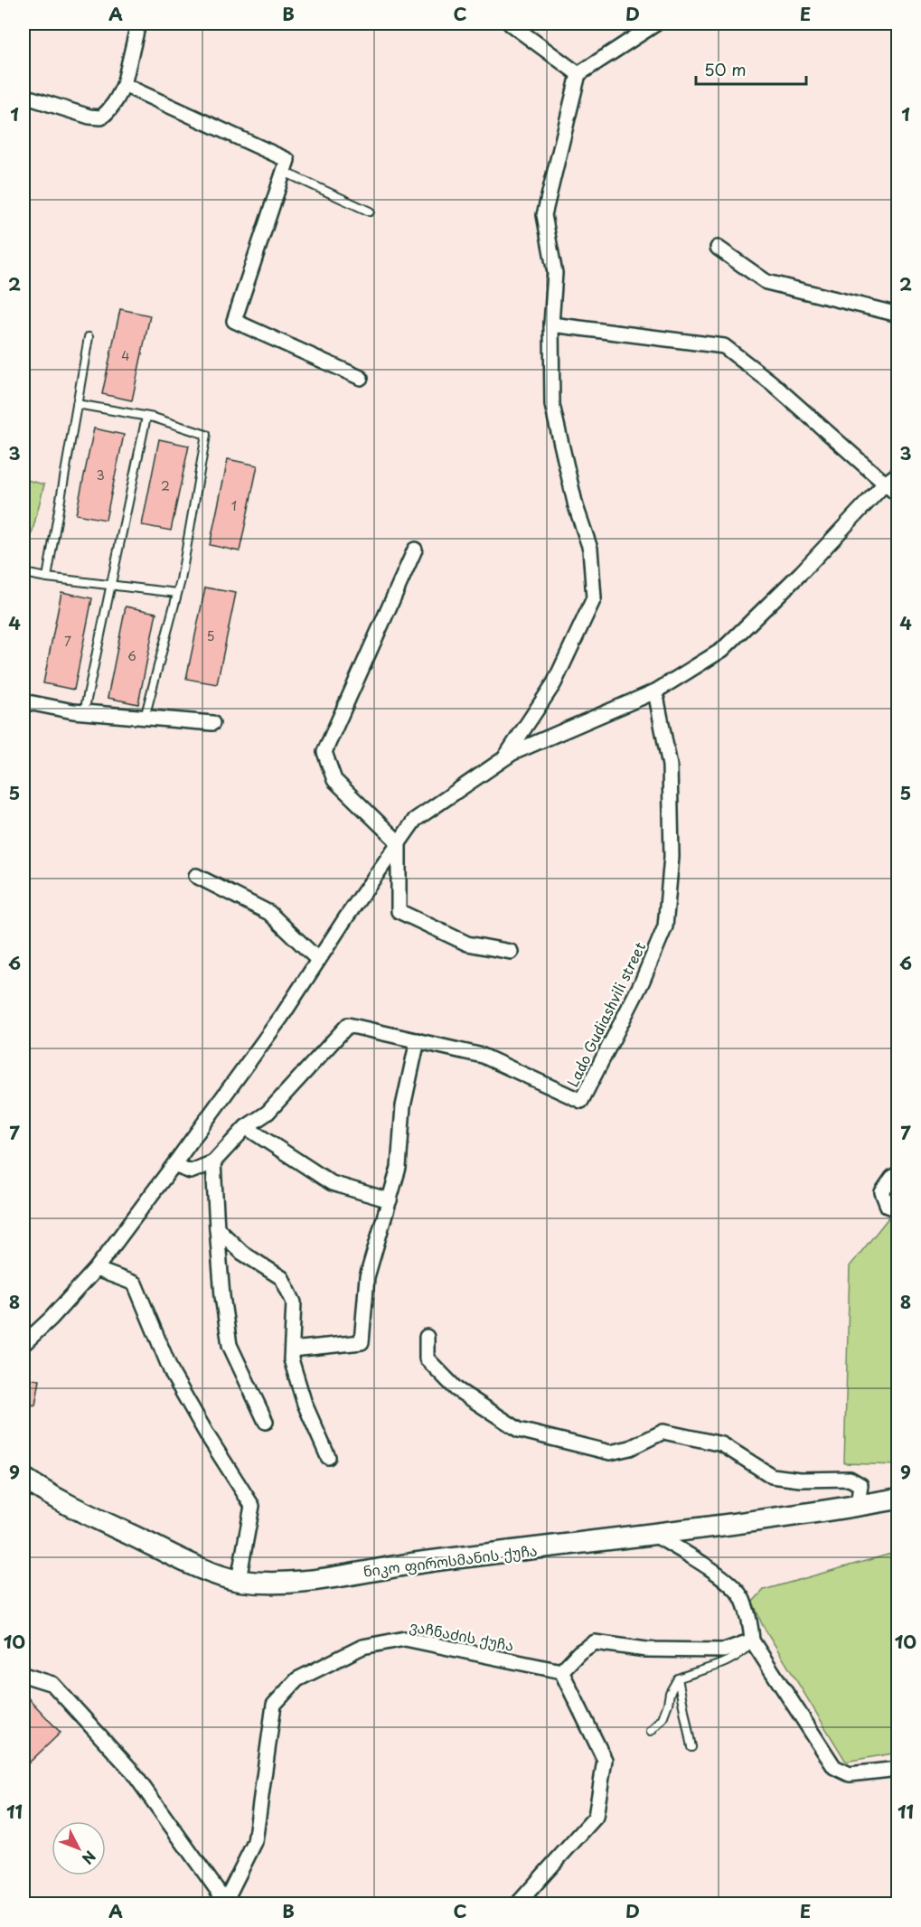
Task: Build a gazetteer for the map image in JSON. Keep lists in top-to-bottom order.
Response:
{
  "streets": {
    "main road": ["ნიკო ფიროსმანის ქუჩა"],
    "street": ["Lado Gudiashvili street", "ვაჩნაძის ქუჩა"]
  },
  "house_numbers": [
    "4",
    "3",
    "2",
    "1",
    "5",
    "7",
    "6"
  ],
  "scale_bar": "50 m",
  "north": "bottom right",
  "grid": {
    "columns": [
      "A",
      "B",
      "C",
      "D",
      "E"
    ],
    "rows": [
      "1",
      "2",
      "3",
      "4",
      "5",
      "6",
      "7",
      "8",
      "9",
      "10",
      "11"
    ]
  }
}
